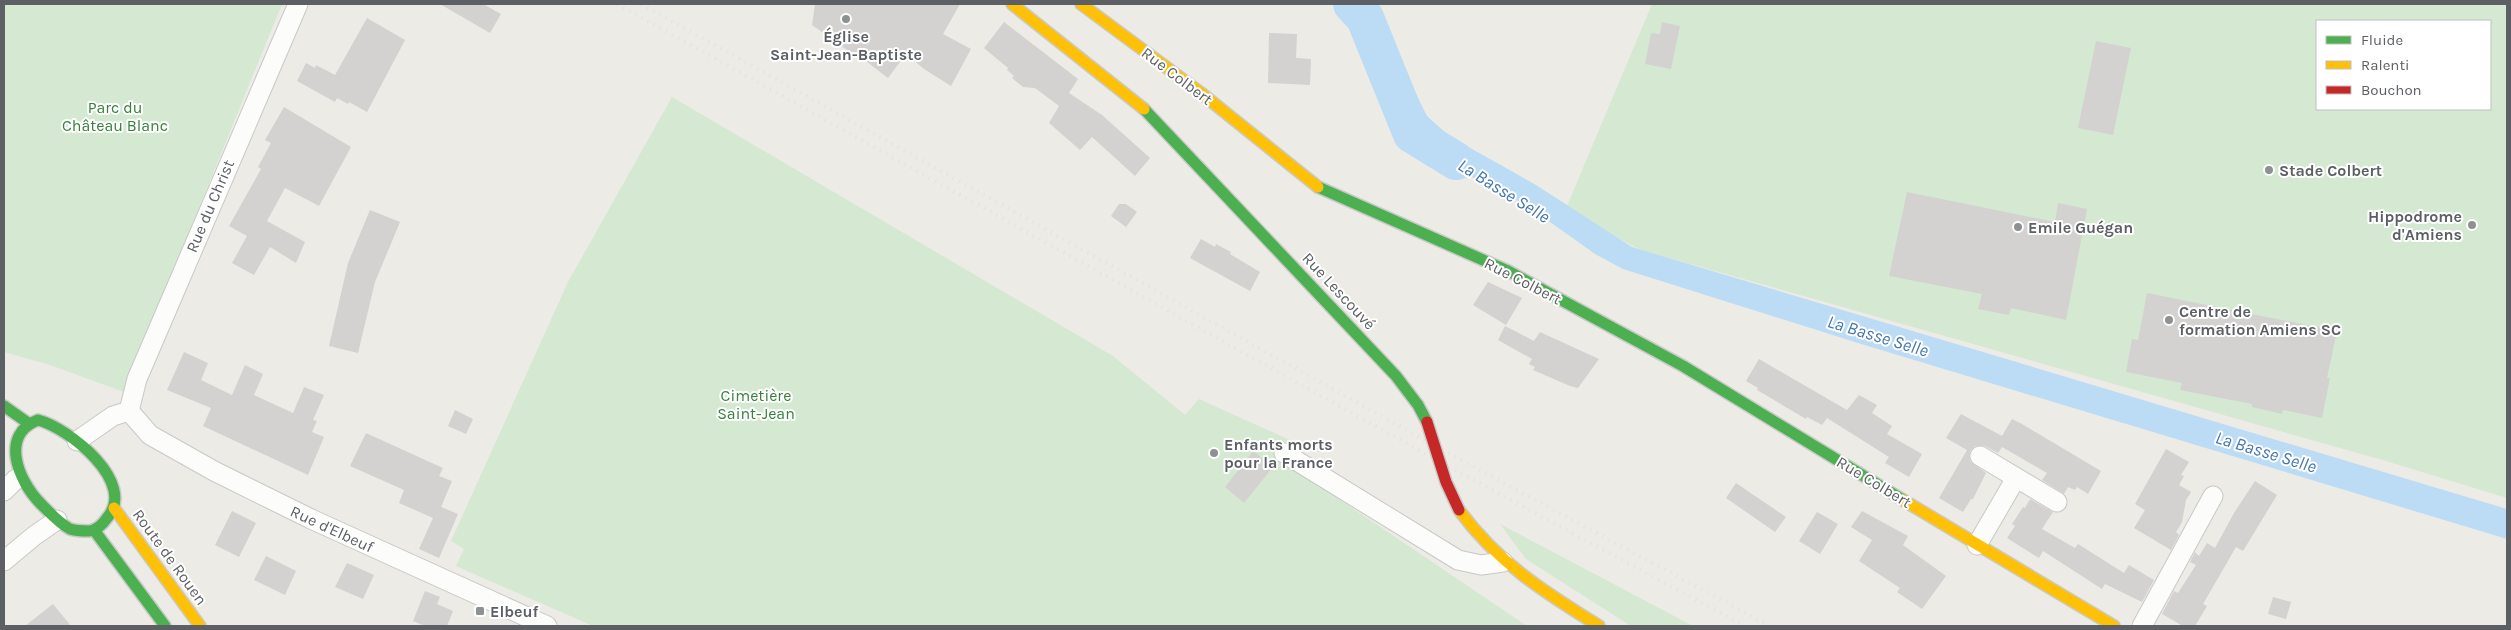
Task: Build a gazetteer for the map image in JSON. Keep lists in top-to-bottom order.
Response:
{
  "streets": {
    "street": [
      "Rue Colbert",
      "Rue du Christ",
      "Rue Lescouvé",
      "Rue d'Elbeuf",
      "Route de Rouen"
    ]
  },
  "crossings": [
    ["Rue du Christ", "Rue d'Elbeuf"]
  ],
  "water": ["La Basse Selle"],
  "parks": ["Parc du Château Blanc", "Cimetière Saint-Jean"],
  "places": {
    "other": [
      "Église Saint-Jean-Baptiste",
      "Stade Colbert",
      "Hippodrome d'Amiens",
      "Emile Guégan",
      "Centre de formation Amiens SC",
      "Enfants morts pour la France"
    ],
    "transit": ["Elbeuf"]
  },
  "legend": ["Fluide", "Ralenti", "Bouchon"]
}
